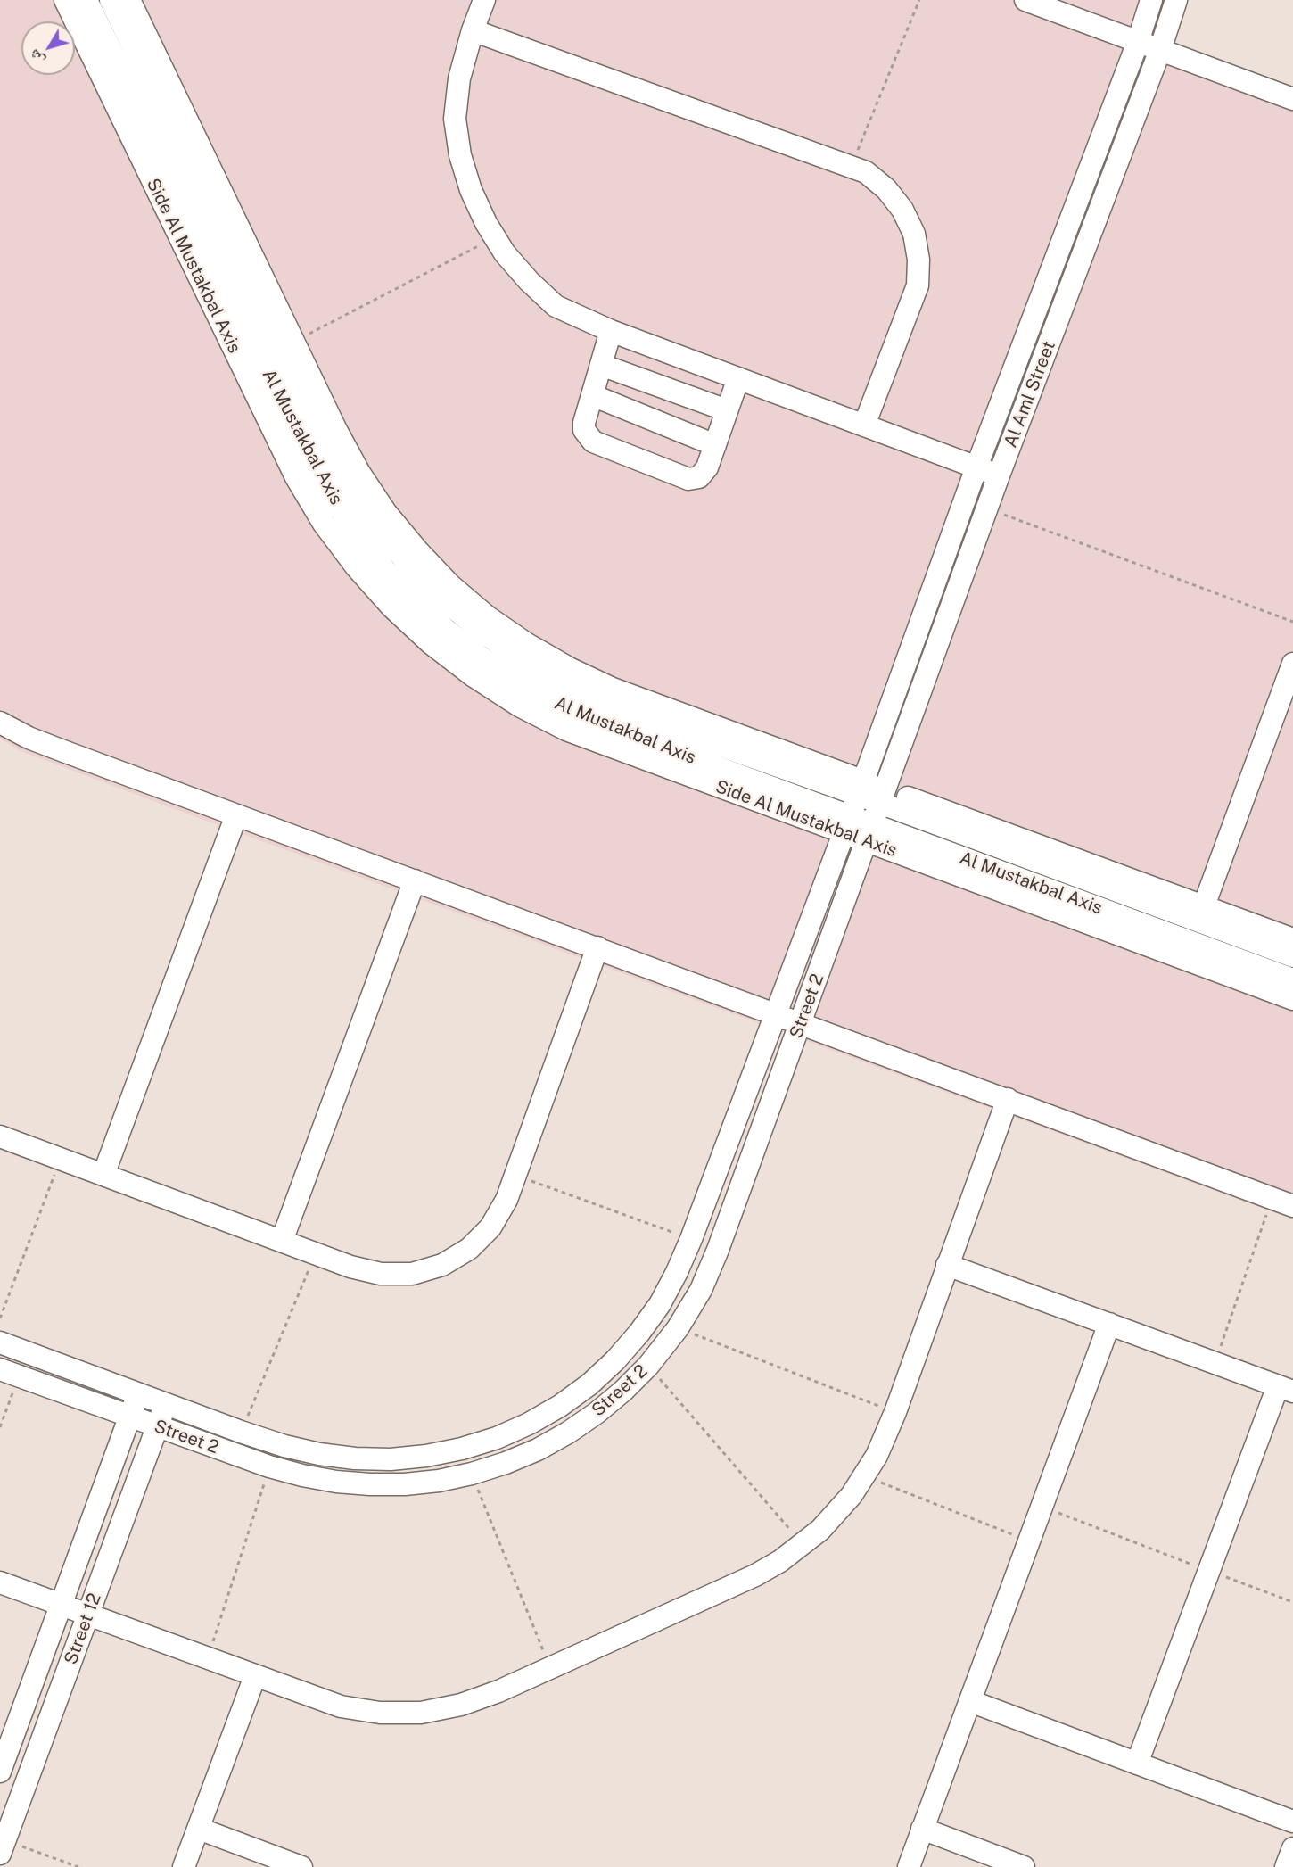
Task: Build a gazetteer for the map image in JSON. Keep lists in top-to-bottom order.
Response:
{
  "streets": {
    "street": [
      "Side Al Mustakbal Axis",
      "Al Aml Street",
      "Al Mustakbal Axis",
      "Street 2",
      "Street 12"
    ]
  },
  "crossings": [
    ["Side Al Mustakbal Axis", "Al Mustakbal Axis"],
    ["Side Al Mustakbal Axis", "Street 2"],
    ["Al Aml Street", "Al Mustakbal Axis"],
    ["Al Aml Street", "Street 2"],
    ["Al Mustakbal Axis", "Street 2"],
    ["Street 2", "Street 12"]
  ],
  "north": "bottom left"
}
